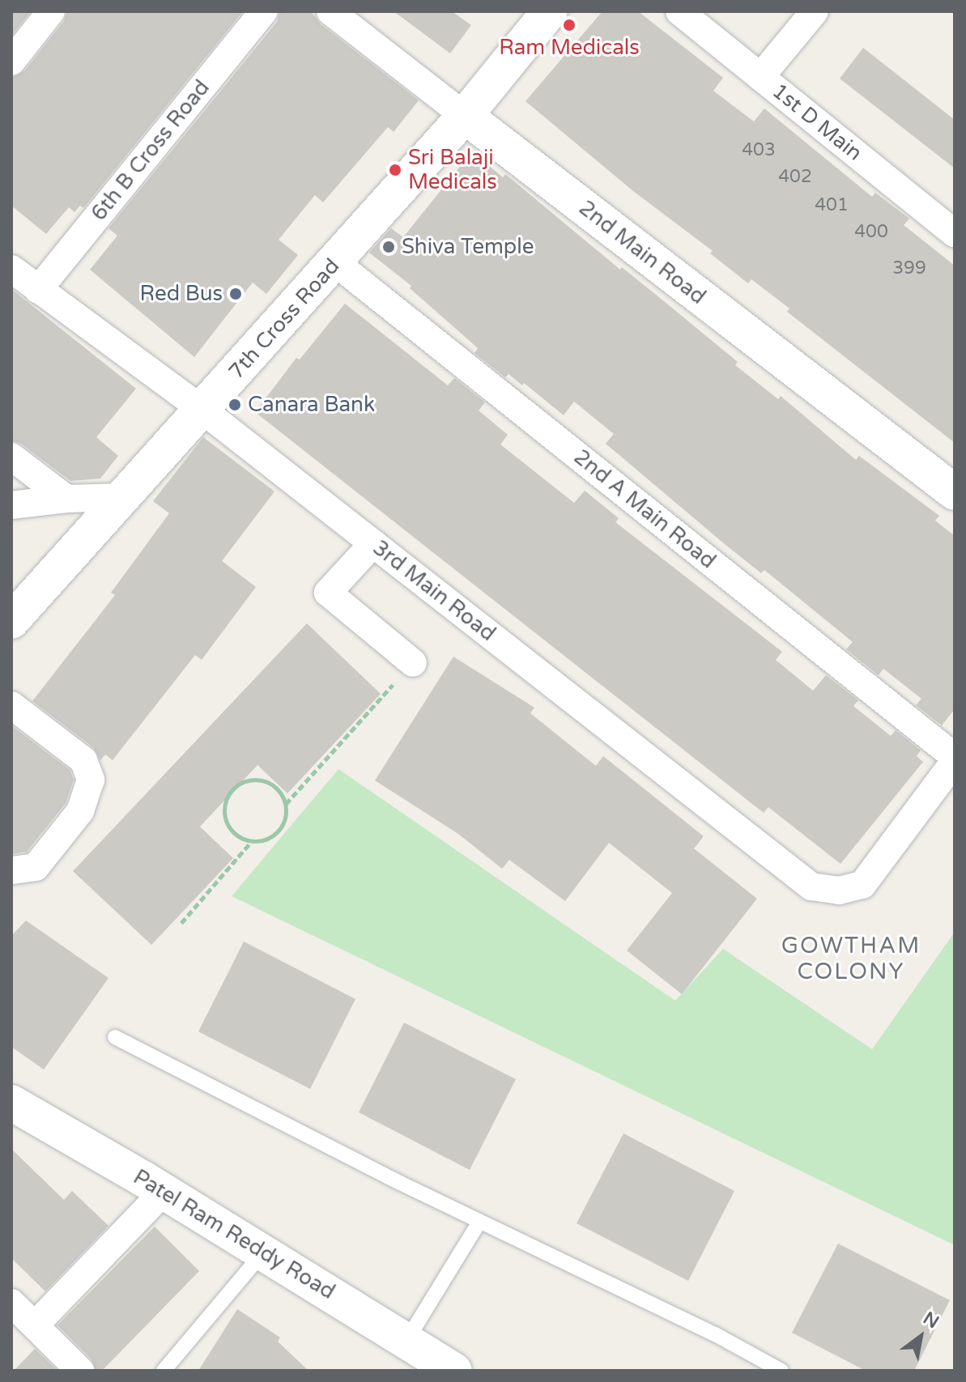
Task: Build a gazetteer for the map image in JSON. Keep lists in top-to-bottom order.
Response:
{
  "streets": {
    "street": [
      "1st D Main",
      "6th B Cross Road",
      "2nd Main Road",
      "7th Cross Road",
      "2nd A Main Road",
      "3rd Main Road",
      "Patel Ram Reddy Road"
    ]
  },
  "crossings": [
    ["6th B Cross Road", "3rd Main Road"],
    ["2nd Main Road", "7th Cross Road"],
    ["7th Cross Road", "2nd A Main Road"],
    ["7th Cross Road", "3rd Main Road"],
    ["2nd A Main Road", "3rd Main Road"]
  ],
  "districts": ["GOWTHAM COLONY"],
  "places": [
    "Ram Medicals",
    "Sri Balaji Medicals",
    "Shiva Temple",
    "Red Bus",
    "Canara Bank"
  ],
  "house_numbers": [
    "403",
    "402",
    "401",
    "400",
    "399"
  ],
  "north": "top right"
}
